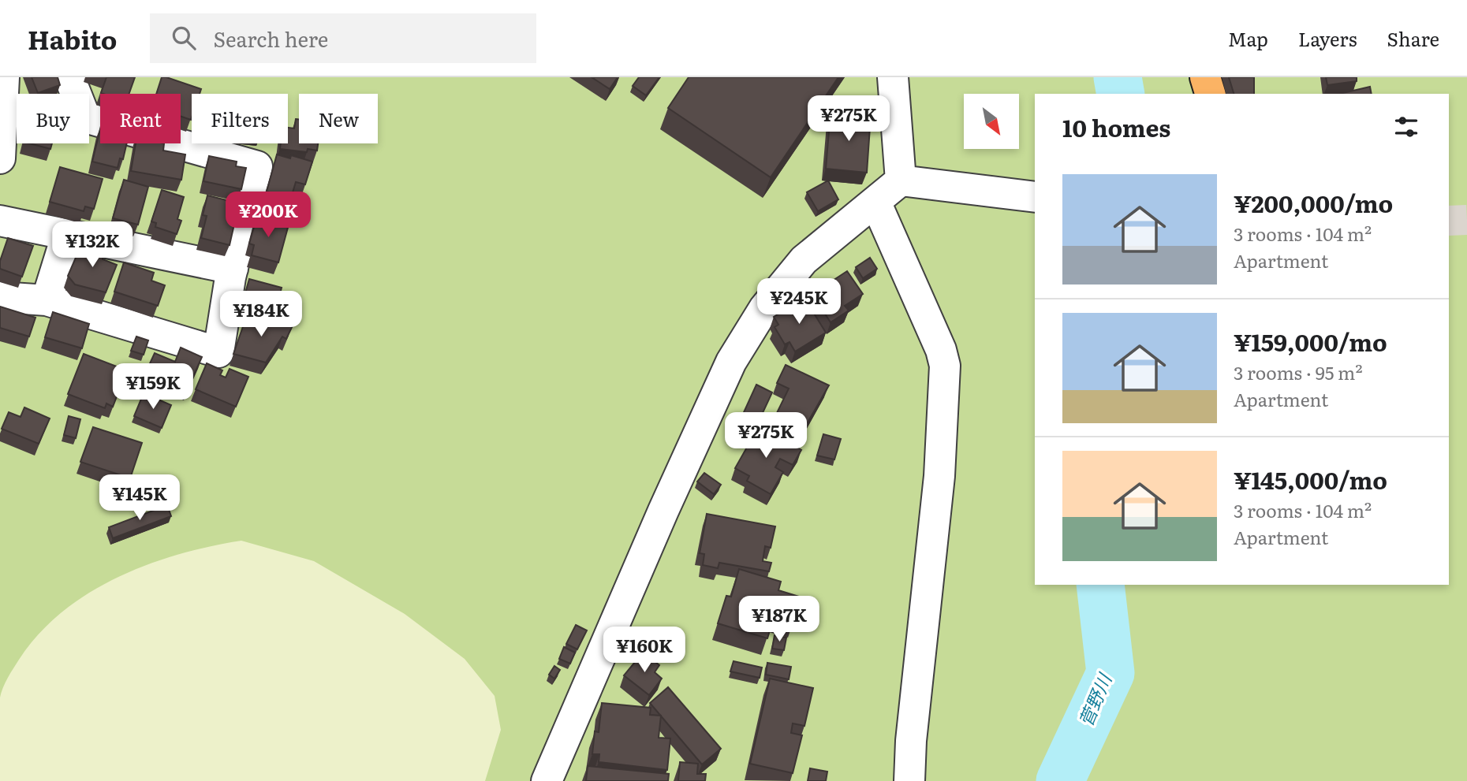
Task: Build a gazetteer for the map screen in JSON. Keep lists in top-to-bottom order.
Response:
{
  "water": ["菅野川"],
  "north": "bottom right",
  "page": {
    "header": "Habito",
    "search": "Search here",
    "nav": ["Map", "Layers", "Share"],
    "chip": [
      "Buy",
      "Rent",
      "Filters",
      "New"
    ],
    "heading": "10 homes",
    "price": [
      "¥275K",
      "¥200K",
      "¥132K",
      "¥245K",
      "¥184K",
      "¥159K",
      "¥275K",
      "¥145K",
      "¥187K",
      "¥160K"
    ],
    "list": [
      {
        "name": "¥200,000/mo",
        "note": "3 rooms · 104 m² · Apartment"
      },
      {
        "name": "¥159,000/mo",
        "note": "3 rooms · 95 m² · Apartment"
      },
      {
        "name": "¥145,000/mo",
        "note": "3 rooms · 104 m² · Apartment"
      }
    ]
  }
}
